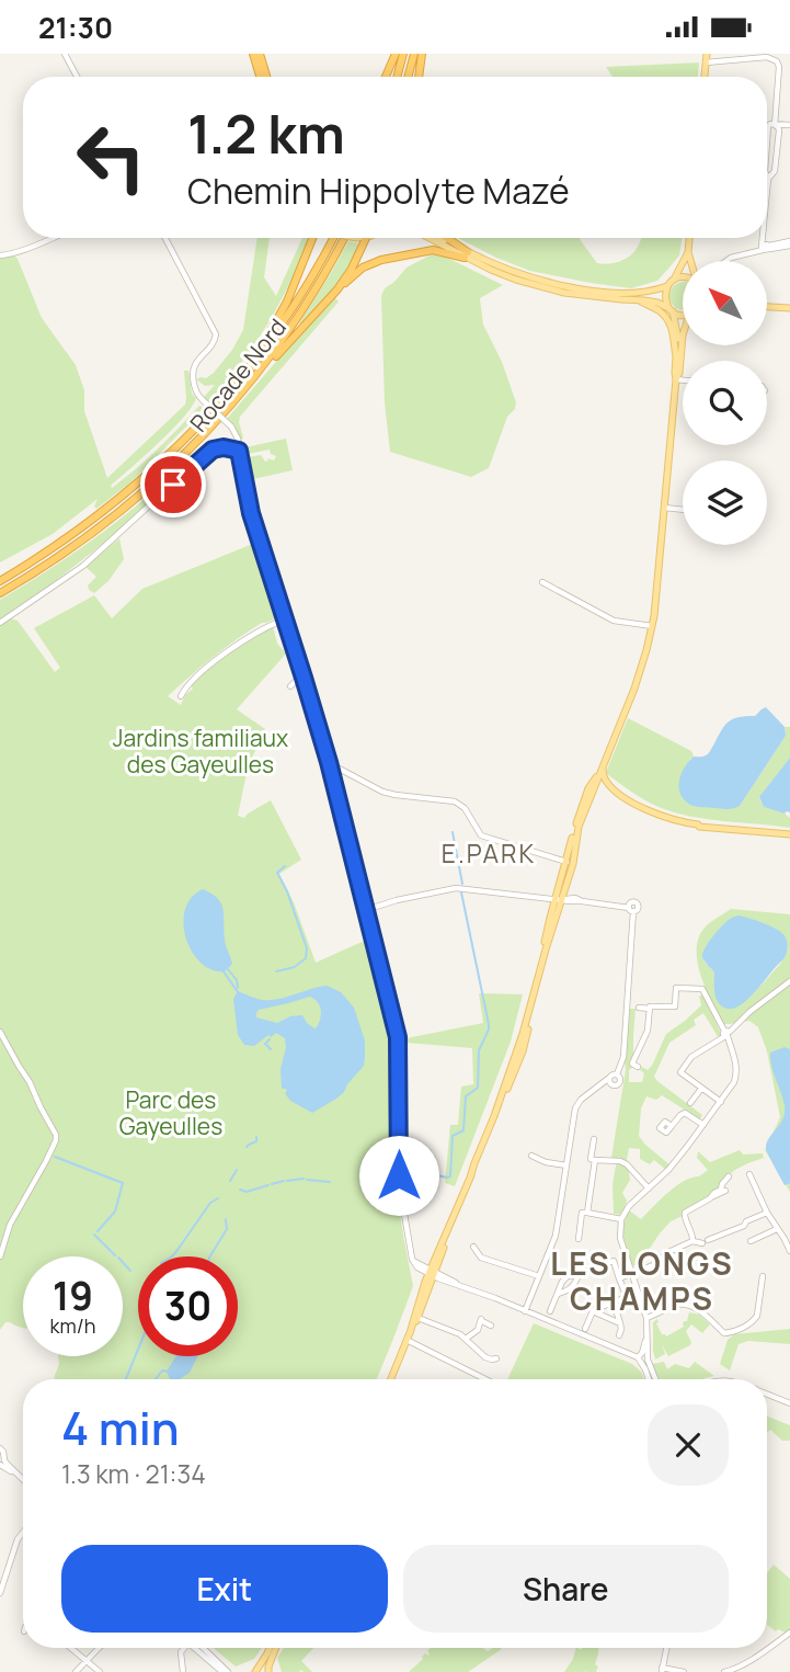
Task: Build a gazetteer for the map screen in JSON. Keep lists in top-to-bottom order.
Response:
{
  "streets": {
    "highway": ["Rocade Nord"]
  },
  "districts": ["E.PARK", "LES LONGS CHAMPS"],
  "parks": ["Jardins familiaux des Gayeulles", "Parc des Gayeulles"],
  "north": "top left",
  "page": {
    "status": "21:30",
    "turn": ["1.2 km", "Chemin Hippolyte Mazé"],
    "speed": "19 km/h",
    "limit": "30",
    "heading": ["4 min", "1.3 km · 21:34"],
    "buttons": ["Exit", "Share"]
  }
}
